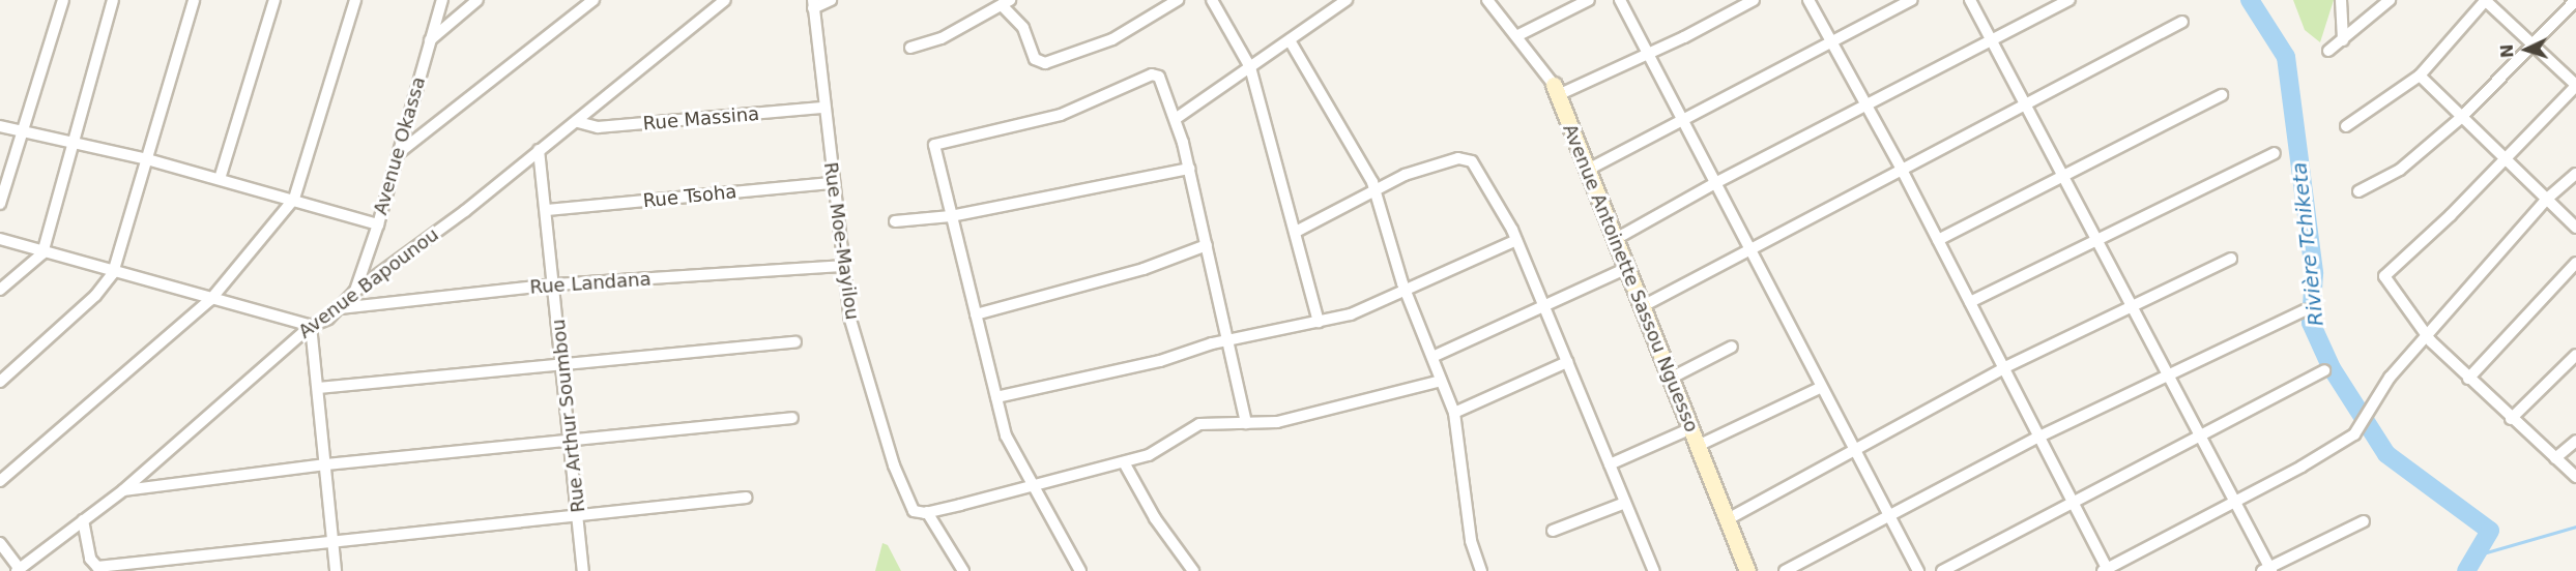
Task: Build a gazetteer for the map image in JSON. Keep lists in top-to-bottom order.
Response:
{
  "streets": {
    "street": [
      "Rue Massina",
      "Avenue Okassa",
      "Rue Tsoha",
      "Rue Moe-Mayilou",
      "Avenue Antoinette Sassou Nguesso",
      "Avenue Bapounou",
      "Rue Landana",
      "Rue Arthur Soumbou"
    ]
  },
  "crossings": [
    ["Rue Massina", "Rue Moe-Mayilou"],
    ["Rue Massina", "Avenue Bapounou"],
    ["Avenue Okassa", "Avenue Bapounou"],
    ["Rue Tsoha", "Rue Moe-Mayilou"],
    ["Rue Tsoha", "Rue Arthur Soumbou"],
    ["Rue Moe-Mayilou", "Rue Landana"],
    ["Avenue Bapounou", "Rue Landana"],
    ["Avenue Bapounou", "Rue Arthur Soumbou"],
    ["Rue Landana", "Rue Arthur Soumbou"]
  ],
  "water": ["Rivière Tchiketa"],
  "north": "left"
}
